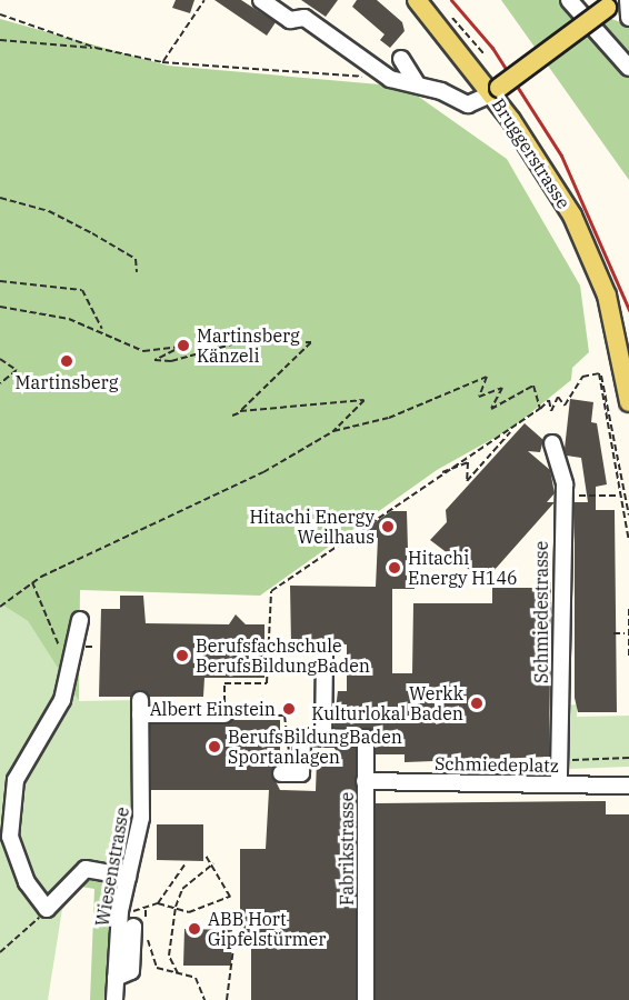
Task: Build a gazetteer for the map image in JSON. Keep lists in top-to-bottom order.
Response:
{
  "streets": {
    "main road": ["Bruggerstrasse"],
    "street": [
      "Schmiedestrasse",
      "Schmiedeplatz",
      "Fabrikstrasse",
      "Wiesenstrasse"
    ]
  },
  "crossings": [
    ["Schmiedestrasse", "Schmiedeplatz"],
    ["Schmiedeplatz", "Fabrikstrasse"]
  ],
  "places": [
    "Martinsberg Känzeli",
    "Martinsberg",
    "Hitachi Energy Weilhaus",
    "Hitachi Energy H146",
    "Berufsfachschule BerufsBildungBaden",
    "Werkk Kulturlokal Baden",
    "Albert Einstein",
    "BerufsBildungBaden Sportanlagen",
    "ABB Hort Gipfelstürmer"
  ]
}
